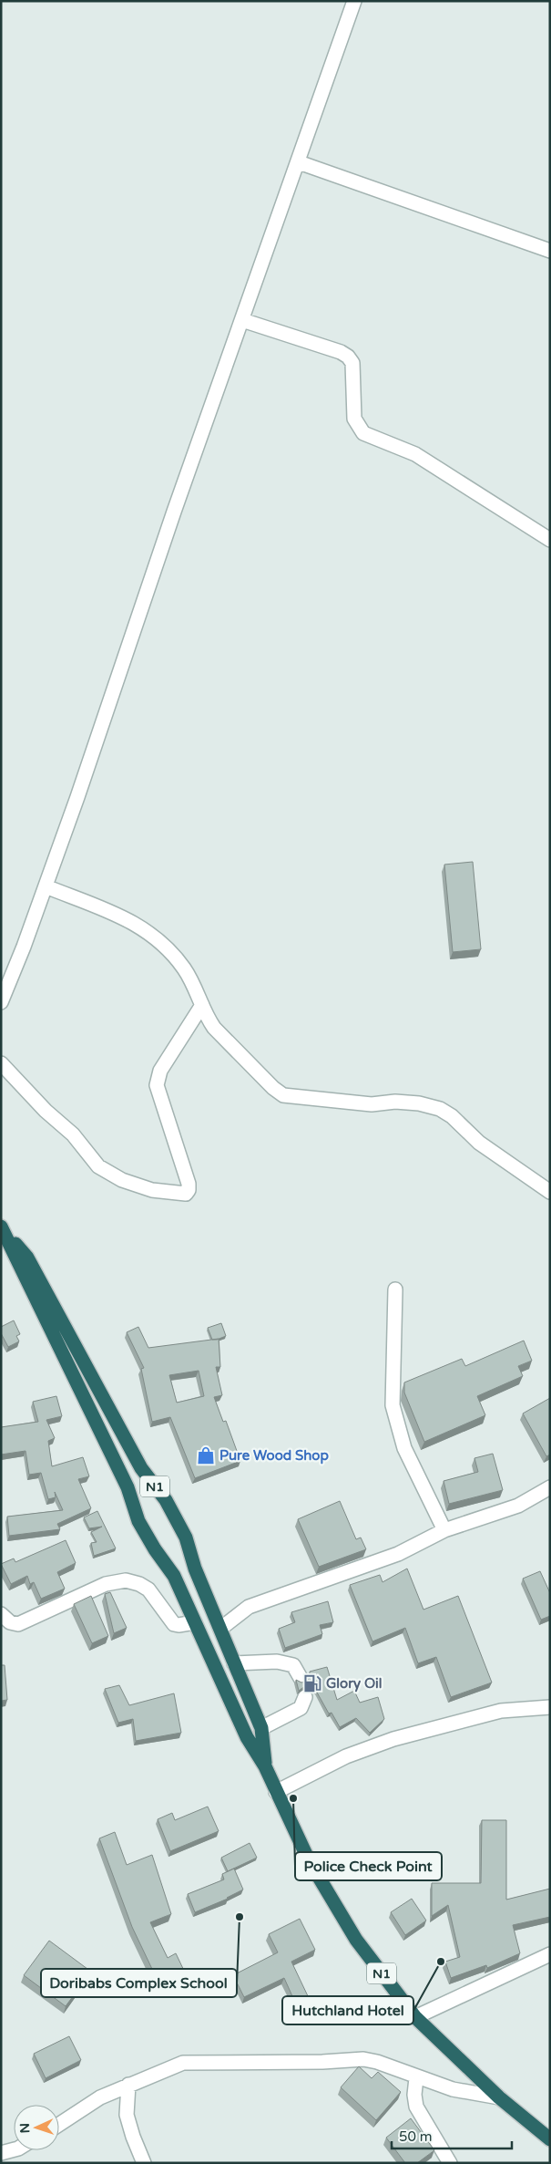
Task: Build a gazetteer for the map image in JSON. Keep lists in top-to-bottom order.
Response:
{
  "streets": {
    "highway": ["N1"]
  },
  "places": {
    "shop": ["Pure Wood Shop"],
    "fuel station": ["Glory Oil"],
    "other": ["Police Check Point", "Doribabs Complex School", "Hutchland Hotel"]
  },
  "scale_bar": "50 m",
  "north": "left"
}
